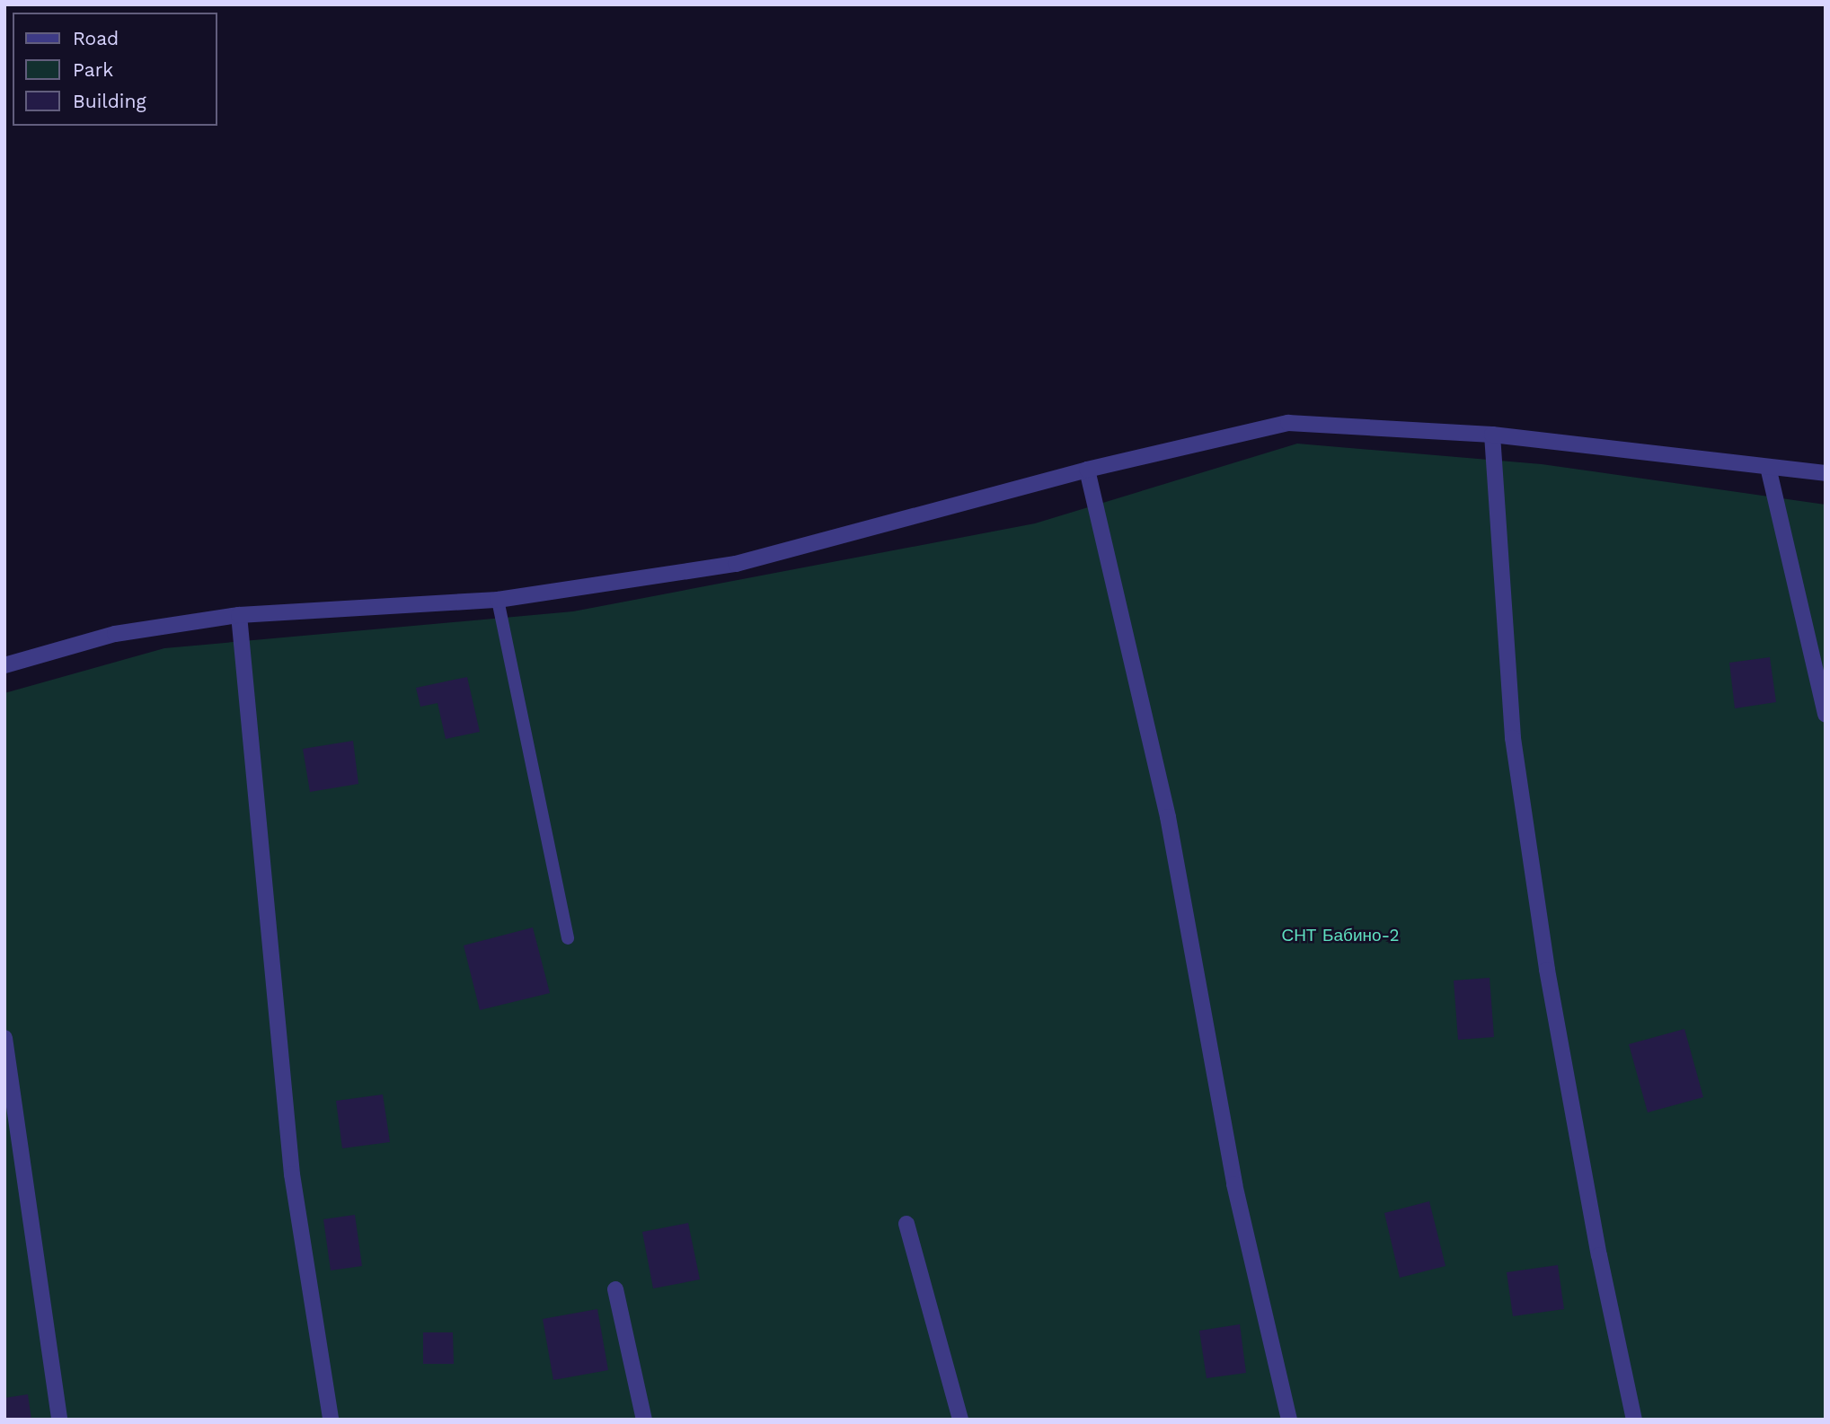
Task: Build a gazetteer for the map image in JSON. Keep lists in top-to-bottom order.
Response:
{
  "parks": ["СНТ Бабино-2"],
  "legend": ["Road", "Park", "Building"]
}
